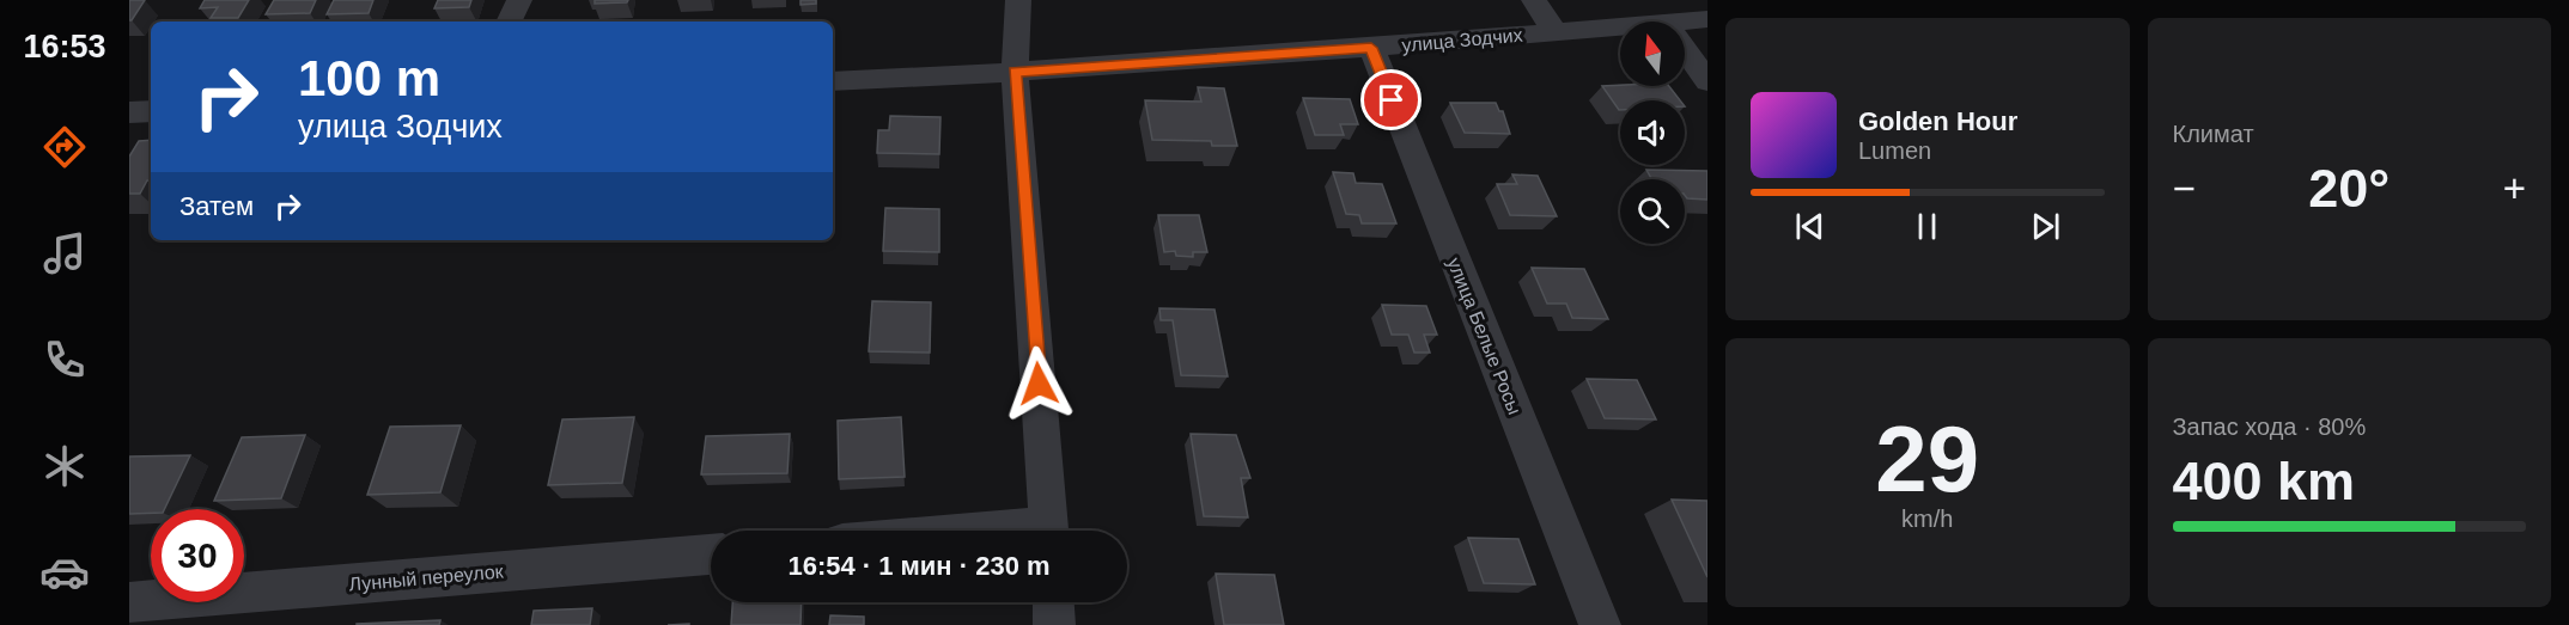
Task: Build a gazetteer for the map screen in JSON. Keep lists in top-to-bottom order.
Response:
{
  "streets": {
    "street": ["улица Зодчих", "улица Белые Росы", "Лунный переулок"]
  },
  "crossings": [
    ["улица Зодчих", "улица Белые Росы"]
  ],
  "north": "top",
  "page": {
    "tabs": "16:53",
    "tile": [
      "Климат",
      ["29", "km/h"],
      ["Запас хода · 80%", "400 km"]
    ],
    "turn": ["100 m", "улица Зодчих"],
    "song": ["Golden Hour", "Lumen"],
    "heat": ["−", "20°", "+"],
    "then": "Затем",
    "limit": "30",
    "trip": "16:54 · 1 мин · 230 m"
  }
}
